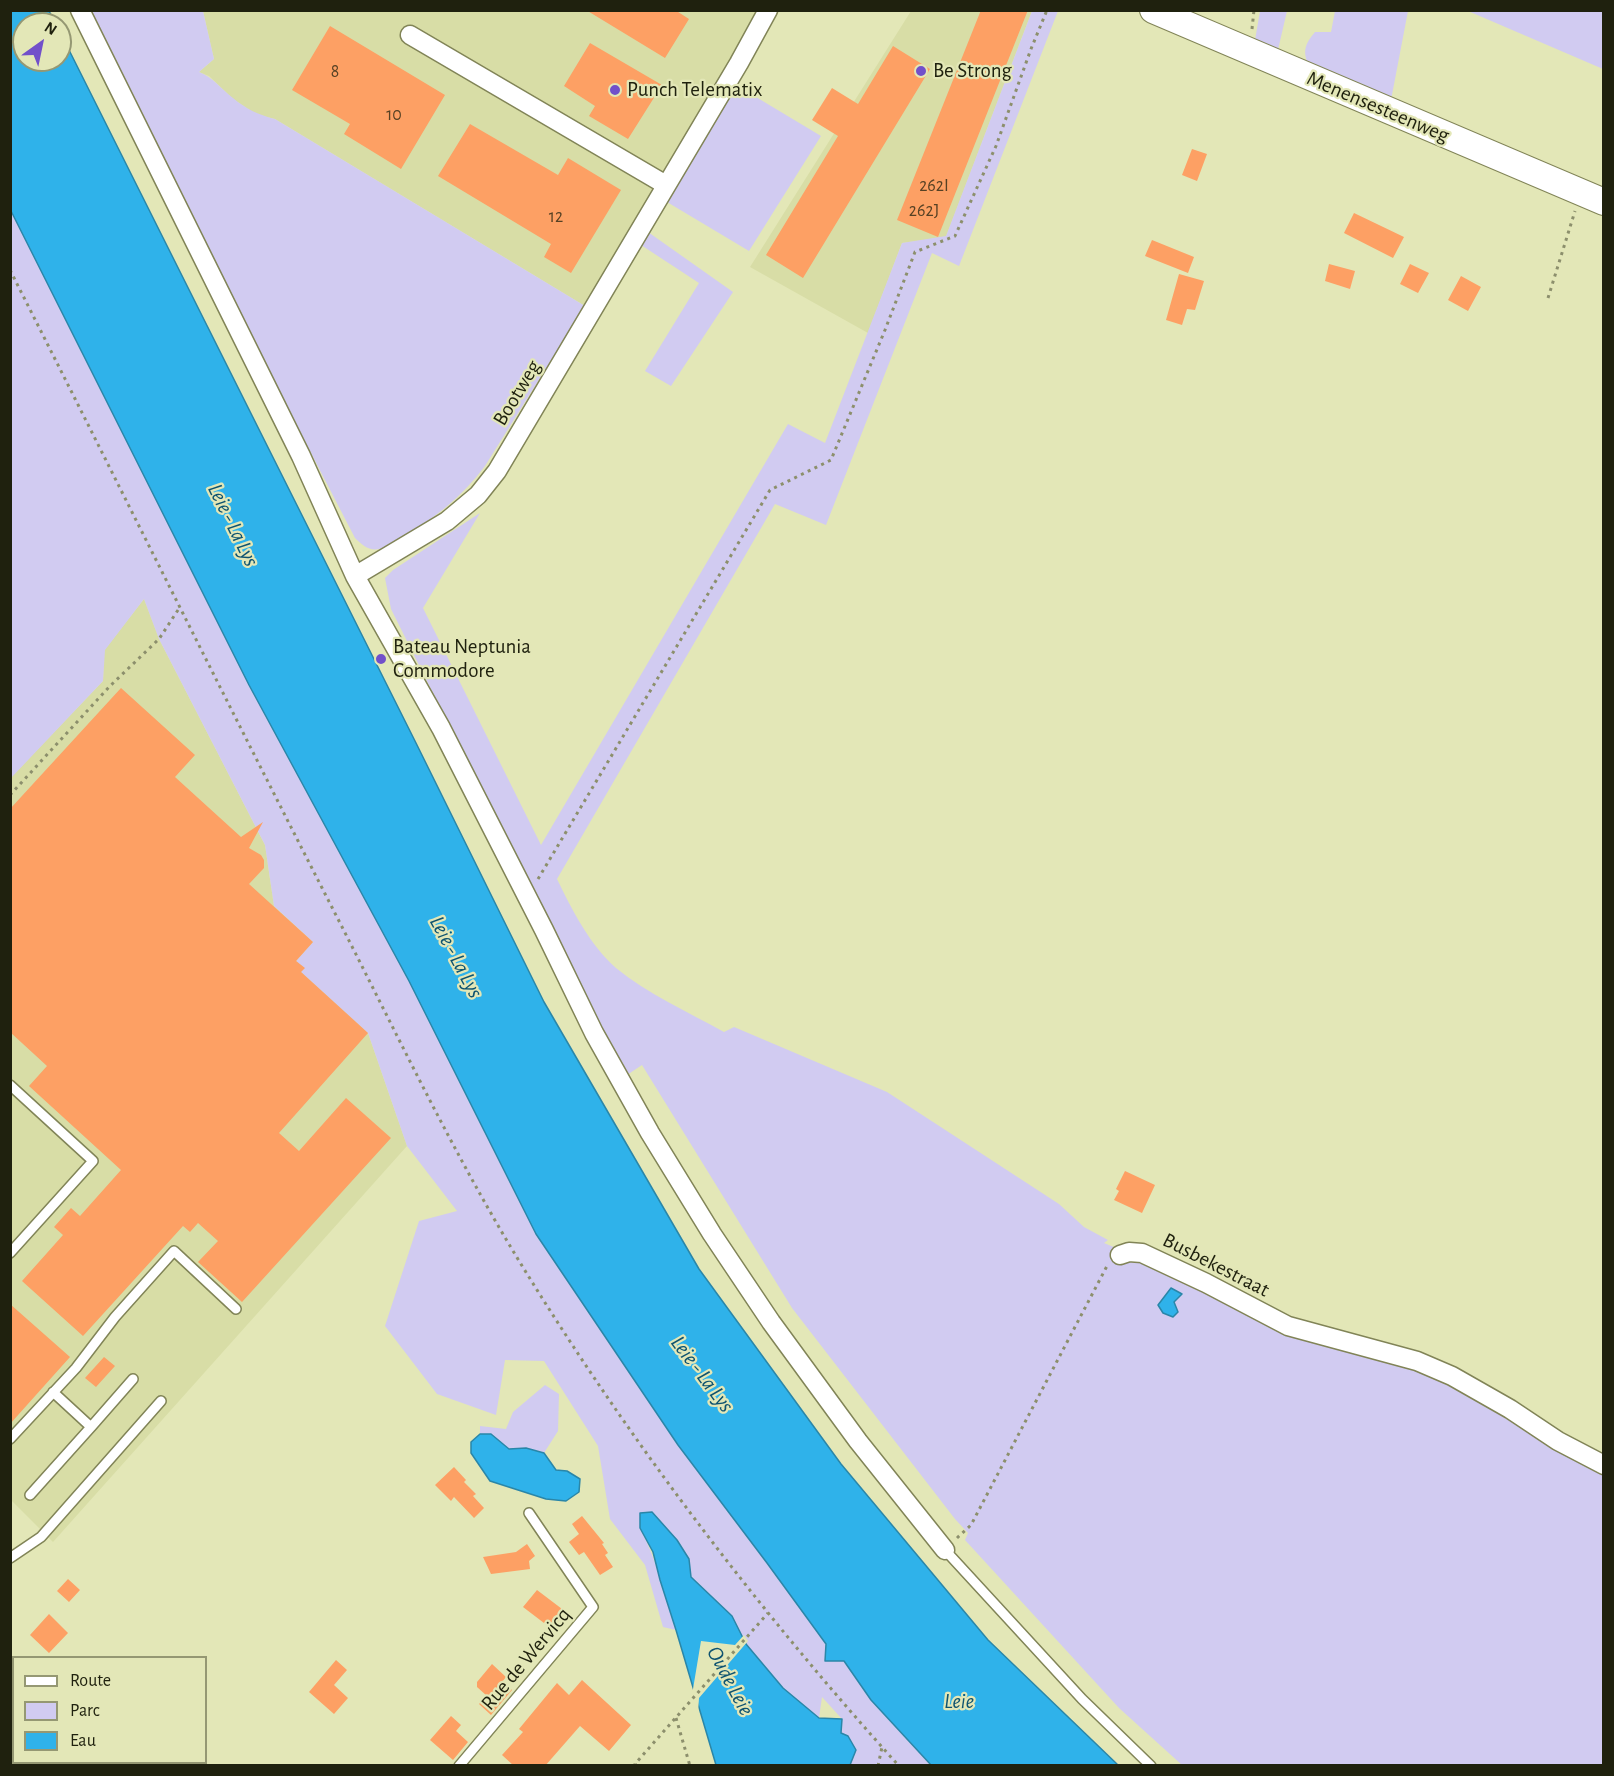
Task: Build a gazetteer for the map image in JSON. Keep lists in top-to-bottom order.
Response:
{
  "streets": {
    "street": ["Menensesteenweg", "Bootweg", "Busbekestraat"],
    "lane": ["Rue de Wervicq"]
  },
  "water": ["Leie - La Lys", "Oude Leie", "Leie"],
  "places": ["Be Strong", "Punch Telematix", "Bateau Neptunia Commodore"],
  "house_numbers": [
    "8",
    "10",
    "262I",
    "262J",
    "12"
  ],
  "legend": ["Route", "Parc", "Eau"],
  "north": "top right"
}
